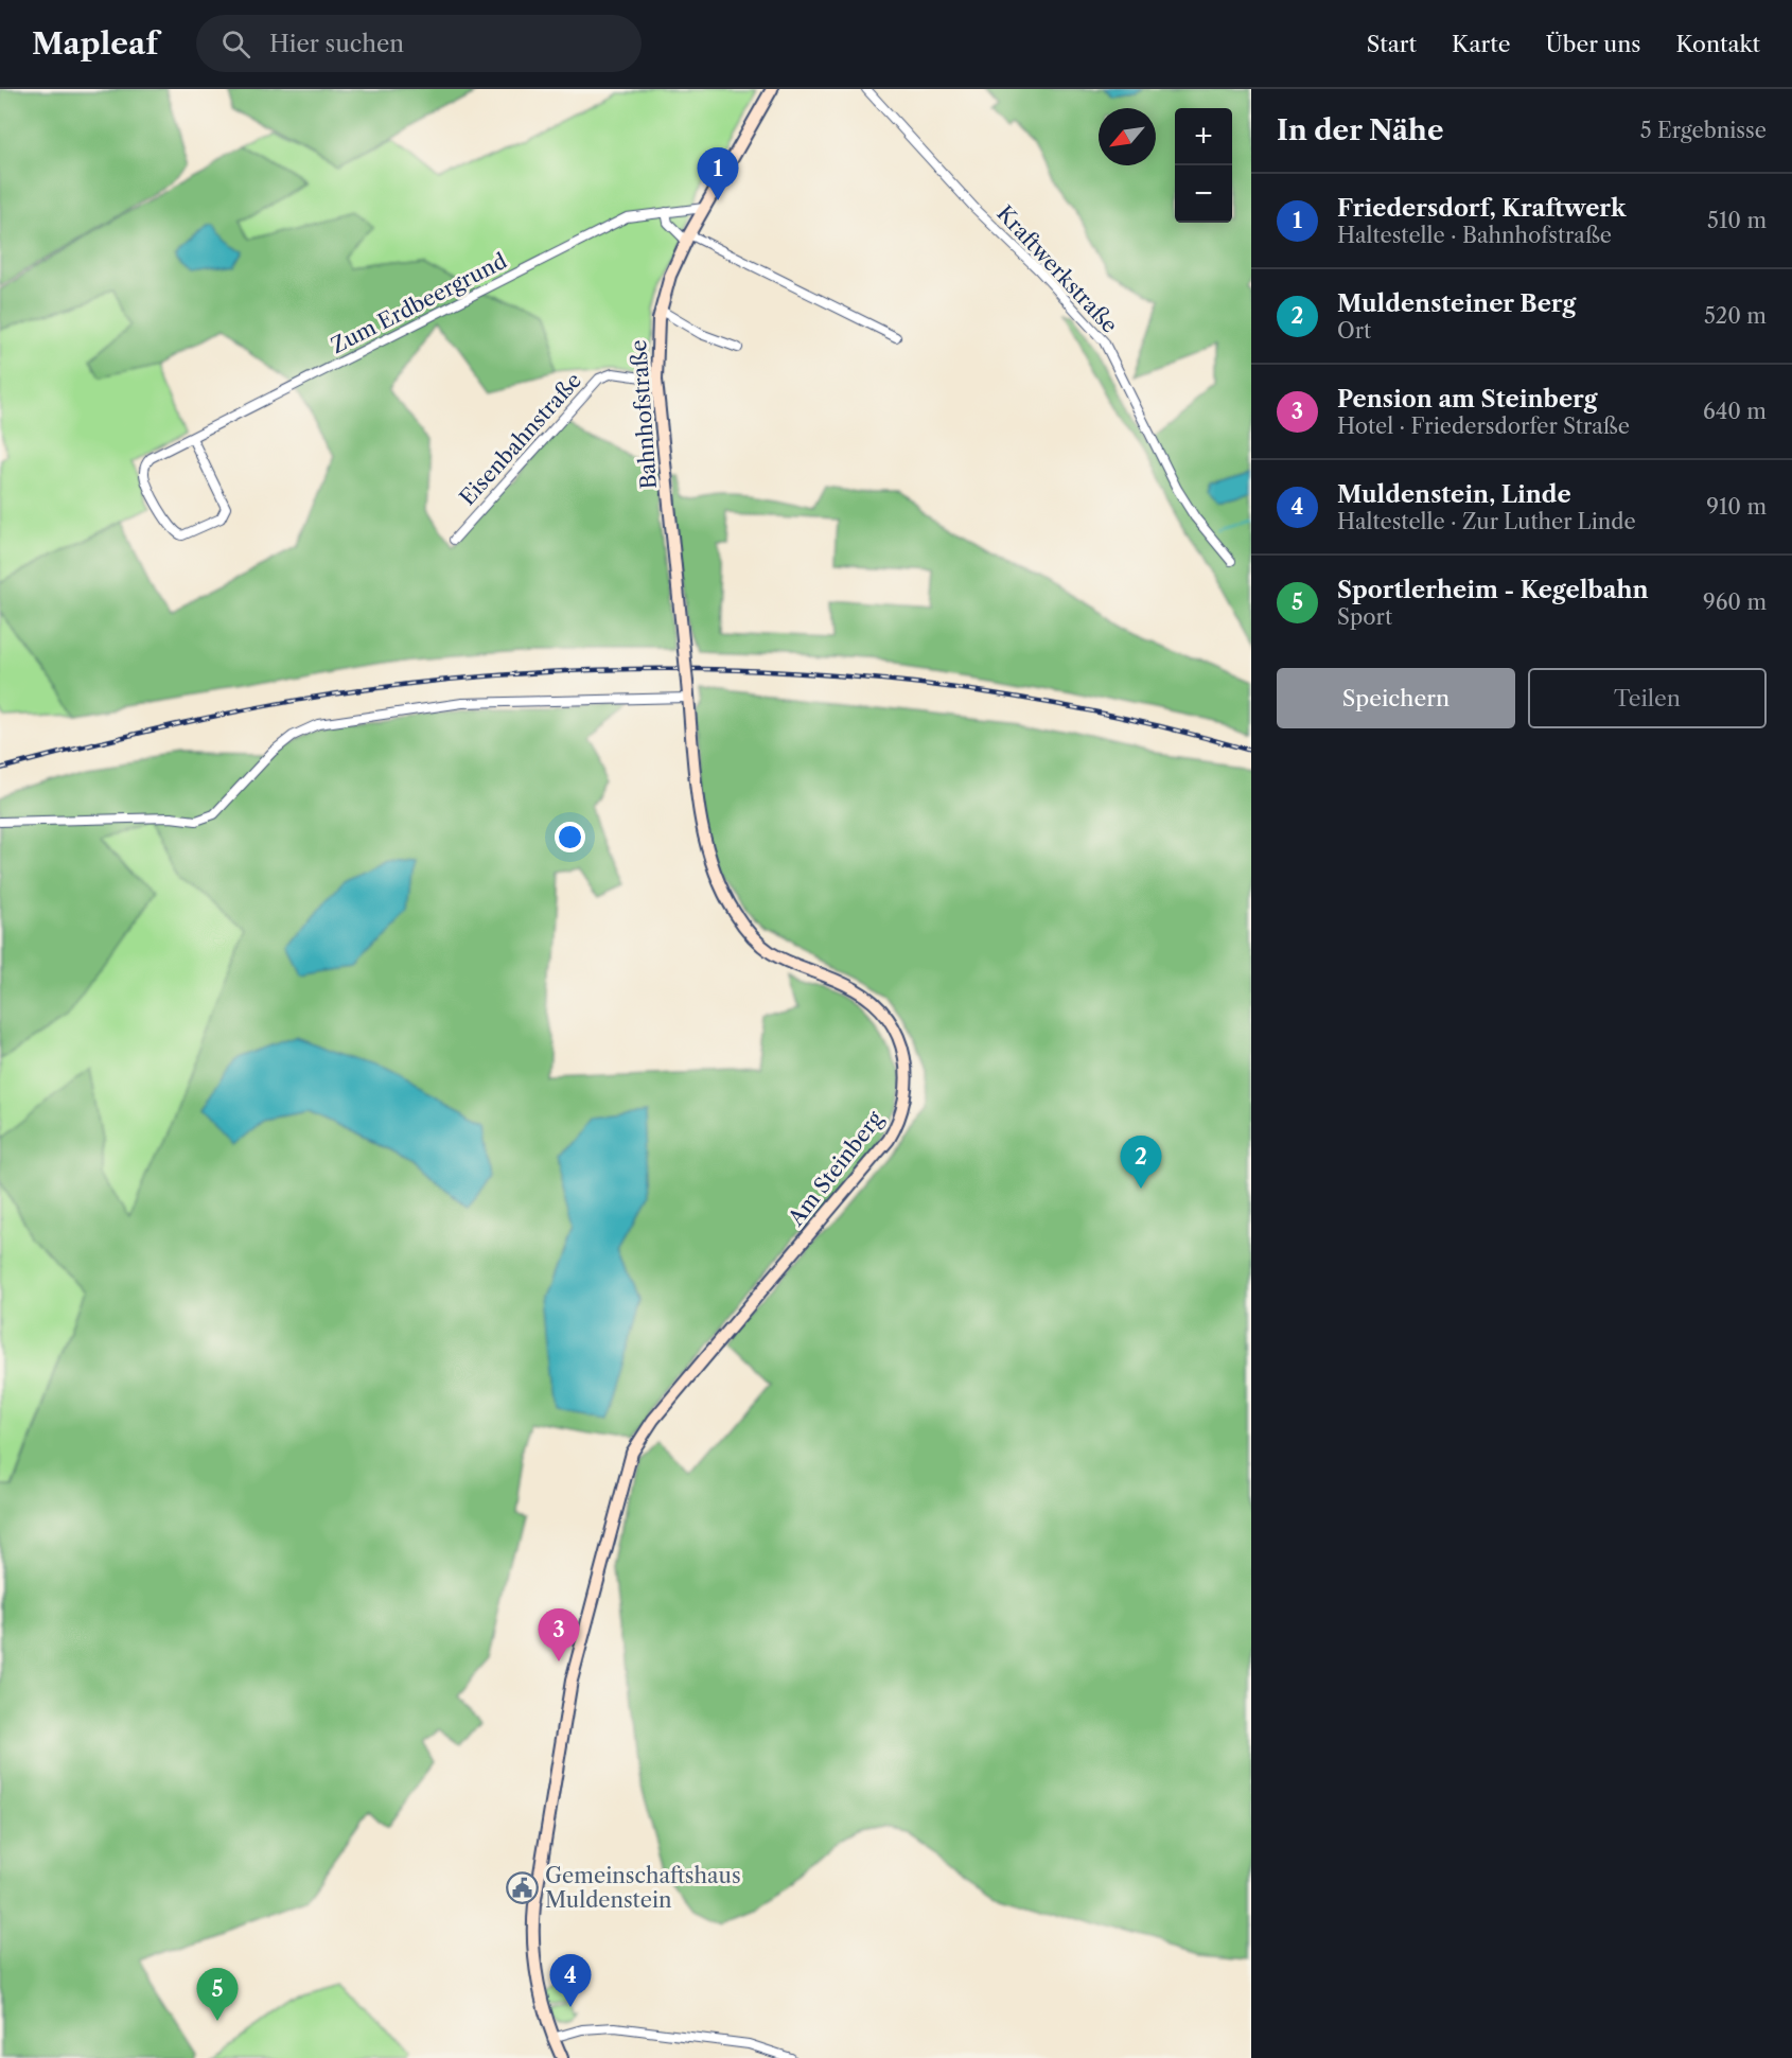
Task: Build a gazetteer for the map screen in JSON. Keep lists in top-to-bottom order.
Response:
{
  "streets": {
    "main road": ["Bahnhofstraße", "Am Steinberg"],
    "street": ["Kraftwerkstraße", "Zum Erdbeergrund", "Eisenbahnstraße"]
  },
  "crossings": [
    ["Zum Erdbeergrund", "Bahnhofstraße"],
    ["Bahnhofstraße", "Eisenbahnstraße"],
    ["Bahnhofstraße", "Am Steinberg"]
  ],
  "places": {
    "public building": ["Gemeinschaftshaus Muldenstein"]
  },
  "north": "bottom left",
  "page": {
    "header": "Mapleaf",
    "search": "Hier suchen",
    "nav": [
      "Start",
      "Karte",
      "Über uns",
      "Kontakt"
    ],
    "heading": ["In der Nähe", "5 Ergebnisse"],
    "map_buttons": ["+", "−"],
    "pins": [
      "1",
      "2",
      "3",
      "4",
      "5"
    ],
    "list": [
      {
        "mark": "1",
        "name": "Friedersdorf, Kraftwerk",
        "note": "Haltestelle · Bahnhofstraße",
        "value": "510 m"
      },
      {
        "mark": "2",
        "name": "Muldensteiner Berg",
        "note": "Ort",
        "value": "520 m"
      },
      {
        "mark": "3",
        "name": "Pension am Steinberg",
        "note": "Hotel · Friedersdorfer Straße",
        "value": "640 m"
      },
      {
        "mark": "4",
        "name": "Muldenstein, Linde",
        "note": "Haltestelle · Zur Luther Linde",
        "value": "910 m"
      },
      {
        "mark": "5",
        "name": "Sportlerheim - Kegelbahn",
        "note": "Sport",
        "value": "960 m"
      }
    ],
    "buttons": ["Speichern", "Teilen"]
  }
}
